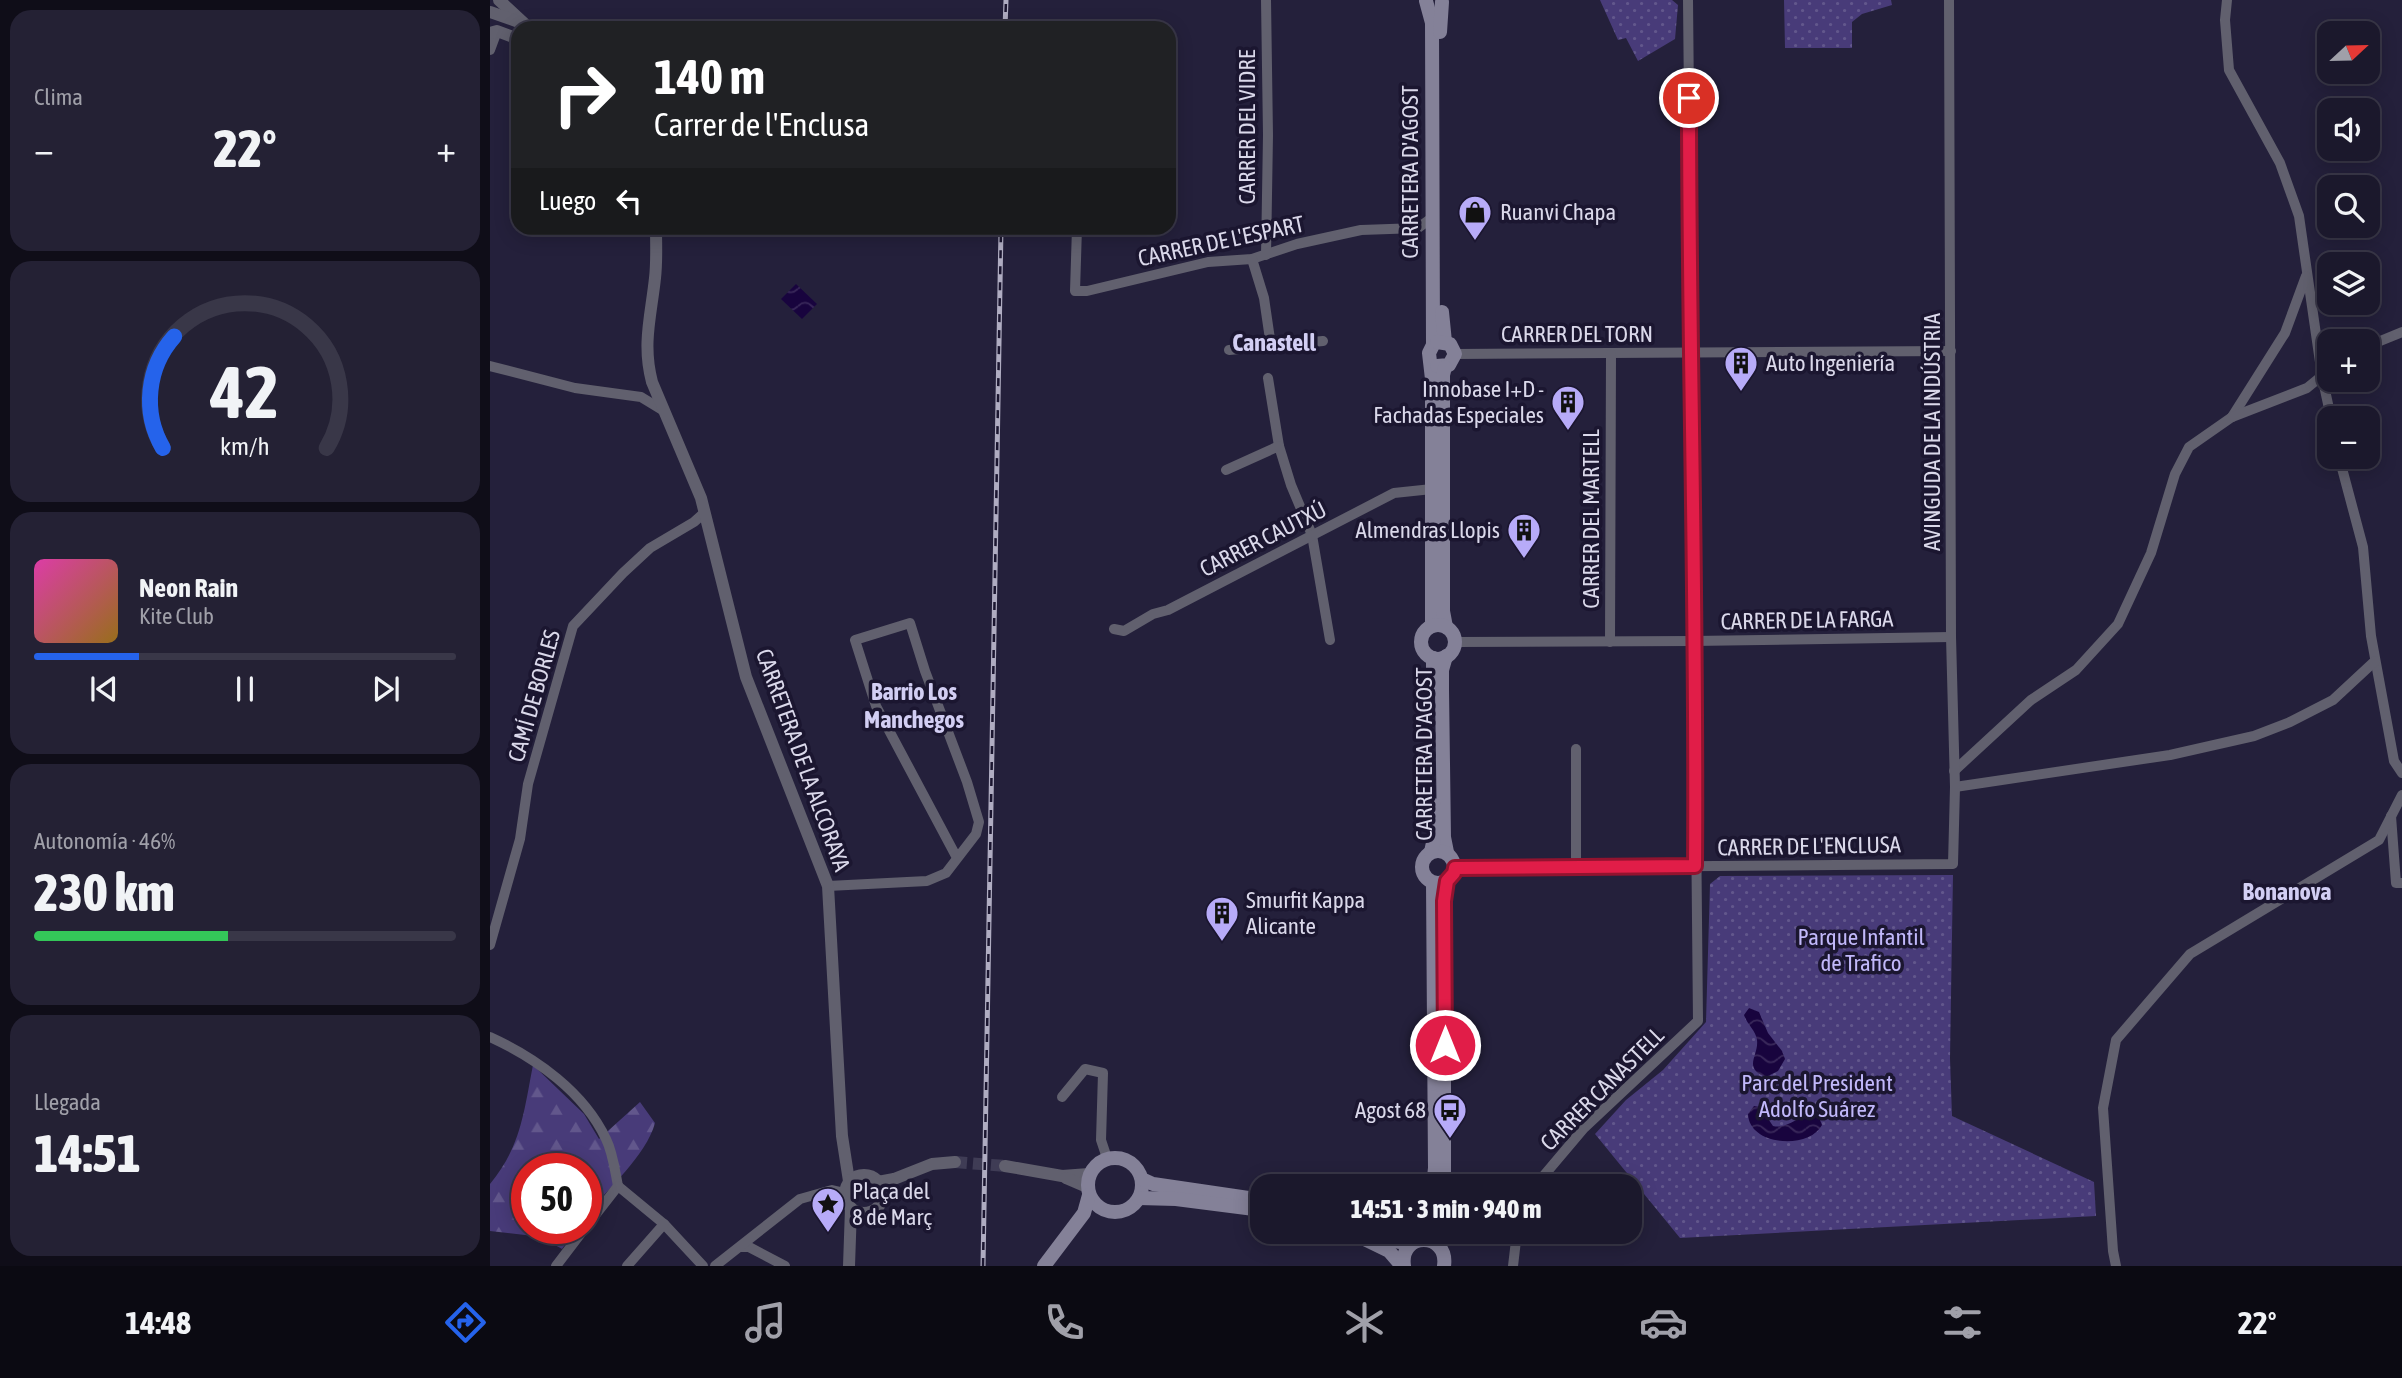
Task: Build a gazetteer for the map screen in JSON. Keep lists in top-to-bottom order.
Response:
{
  "streets": {
    "main road": ["CARRETERA D'AGOST"],
    "street": [
      "CARRER DEL VIDRE",
      "CARRER DE L'ESPART",
      "CARRER DEL TORN",
      "AVINGUDA DE LA INDÚSTRIA",
      "CARRER DEL MARTELL",
      "CARRER CAUTXÚ",
      "CARRER DE LA FARGA",
      "CAMÍ DE BORLES",
      "CARRETERA DE LA ALCORAYA",
      "CARRER DE L'ENCLUSA",
      "CARRER CANASTELL"
    ]
  },
  "crossings": [
    ["CARRER DEL VIDRE", "CARRER DE L'ESPART"],
    ["CARRETERA D'AGOST", "CARRER DEL TORN"],
    ["CARRETERA D'AGOST", "CARRER DE LA FARGA"],
    ["CARRETERA D'AGOST", "CARRER DE L'ENCLUSA"],
    ["CARRER DEL TORN", "AVINGUDA DE LA INDÚSTRIA"],
    ["CARRER DEL TORN", "CARRER DEL MARTELL"],
    ["AVINGUDA DE LA INDÚSTRIA", "CARRER DE LA FARGA"],
    ["AVINGUDA DE LA INDÚSTRIA", "CARRER DE L'ENCLUSA"],
    ["CARRER DEL MARTELL", "CARRER DE LA FARGA"],
    ["CAMÍ DE BORLES", "CARRETERA DE LA ALCORAYA"],
    ["CARRER DE L'ENCLUSA", "CARRER CANASTELL"]
  ],
  "districts": ["Canastell", "Barrio Los Manchegos", "Bonanova"],
  "parks": ["Parque Infantil de Trafico", "Parc del President Adolfo Suárez"],
  "places": {
    "shop": ["Ruanvi Chapa"],
    "building": [
      "Auto Ingeniería",
      "Innobase I+D - Fachadas Especiales",
      "Almendras Llopis",
      "Smurfit Kappa Alicante"
    ],
    "bus stop": ["Agost 68"],
    "place": ["Plaça del 8 de Març"]
  },
  "north": "right",
  "page": {
    "tile": [
      "Clima",
      ["Autonomía · 46%", "230 km"],
      ["Llegada", "14:51"]
    ],
    "map_buttons": ["+", "−"],
    "turn": ["140 m", "Carrer de l'Enclusa"],
    "heat": ["−", "22°", "+"],
    "then": "Luego",
    "song": ["Neon Rain", "Kite Club"],
    "limit": "50",
    "trip": "14:51 · 3 min · 940 m",
    "tabs": ["14:48", "22°"],
    "gauge": ["42", "km/h"]
  }
}
